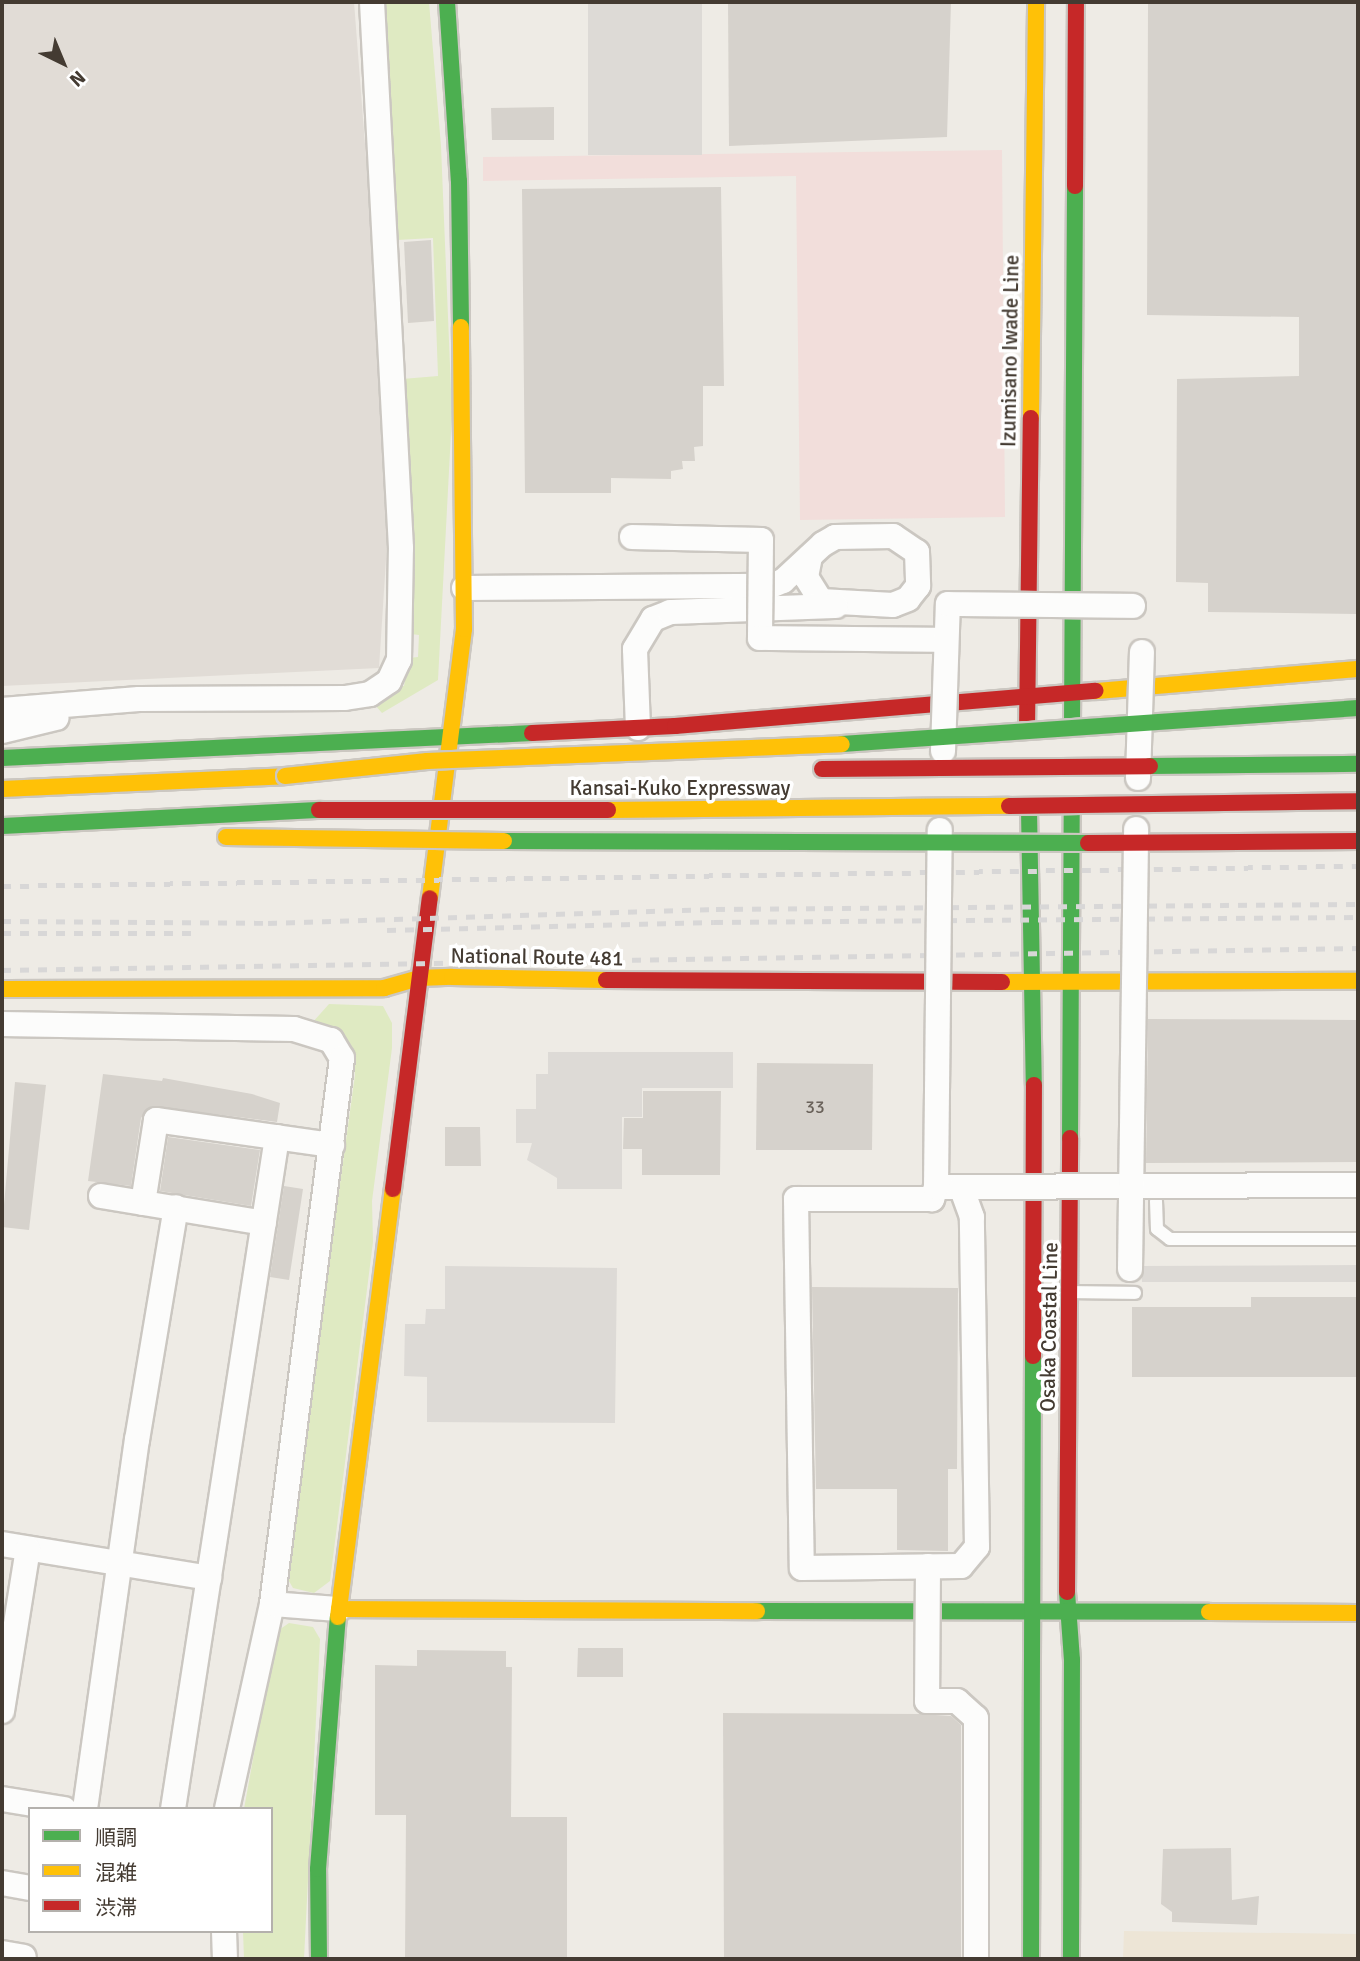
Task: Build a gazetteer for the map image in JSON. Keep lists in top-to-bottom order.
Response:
{
  "streets": {
    "main road": [
      "Izumisano Iwade Line",
      "Kansai-Kuko Expressway",
      "National Route 481",
      "Osaka Coastal Line"
    ]
  },
  "crossings": [
    ["Izumisano Iwade Line", "Osaka Coastal Line"],
    ["National Route 481", "Osaka Coastal Line"]
  ],
  "house_numbers": ["33"],
  "legend": ["順調", "混雑", "渋滞"],
  "north": "bottom right"
}
